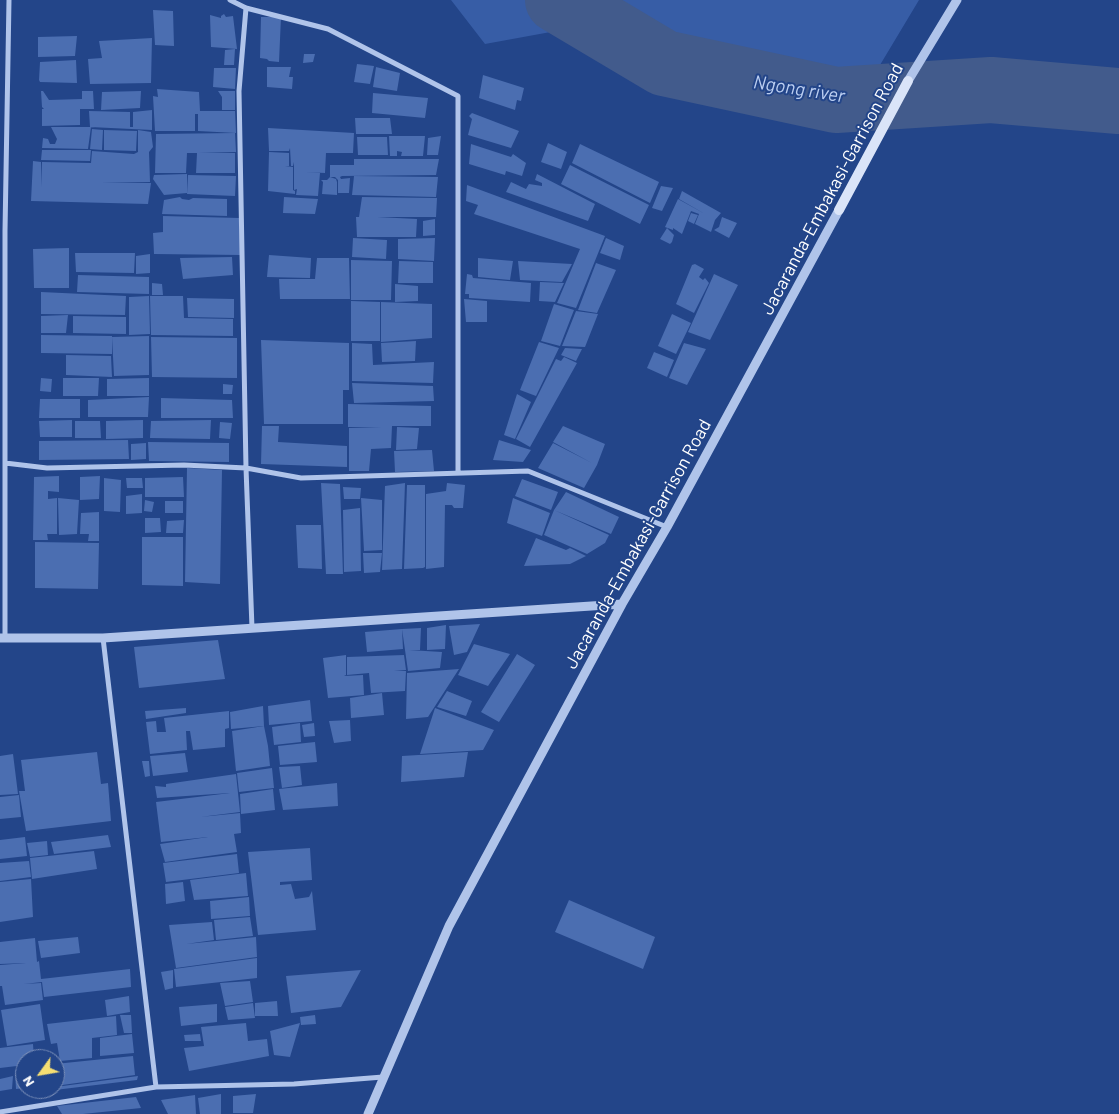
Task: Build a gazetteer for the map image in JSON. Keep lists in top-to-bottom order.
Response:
{
  "streets": {
    "main road": ["Jacaranda-Embakasi-Garrison Road"]
  },
  "water": ["Ngong river"],
  "north": "bottom left"
}
